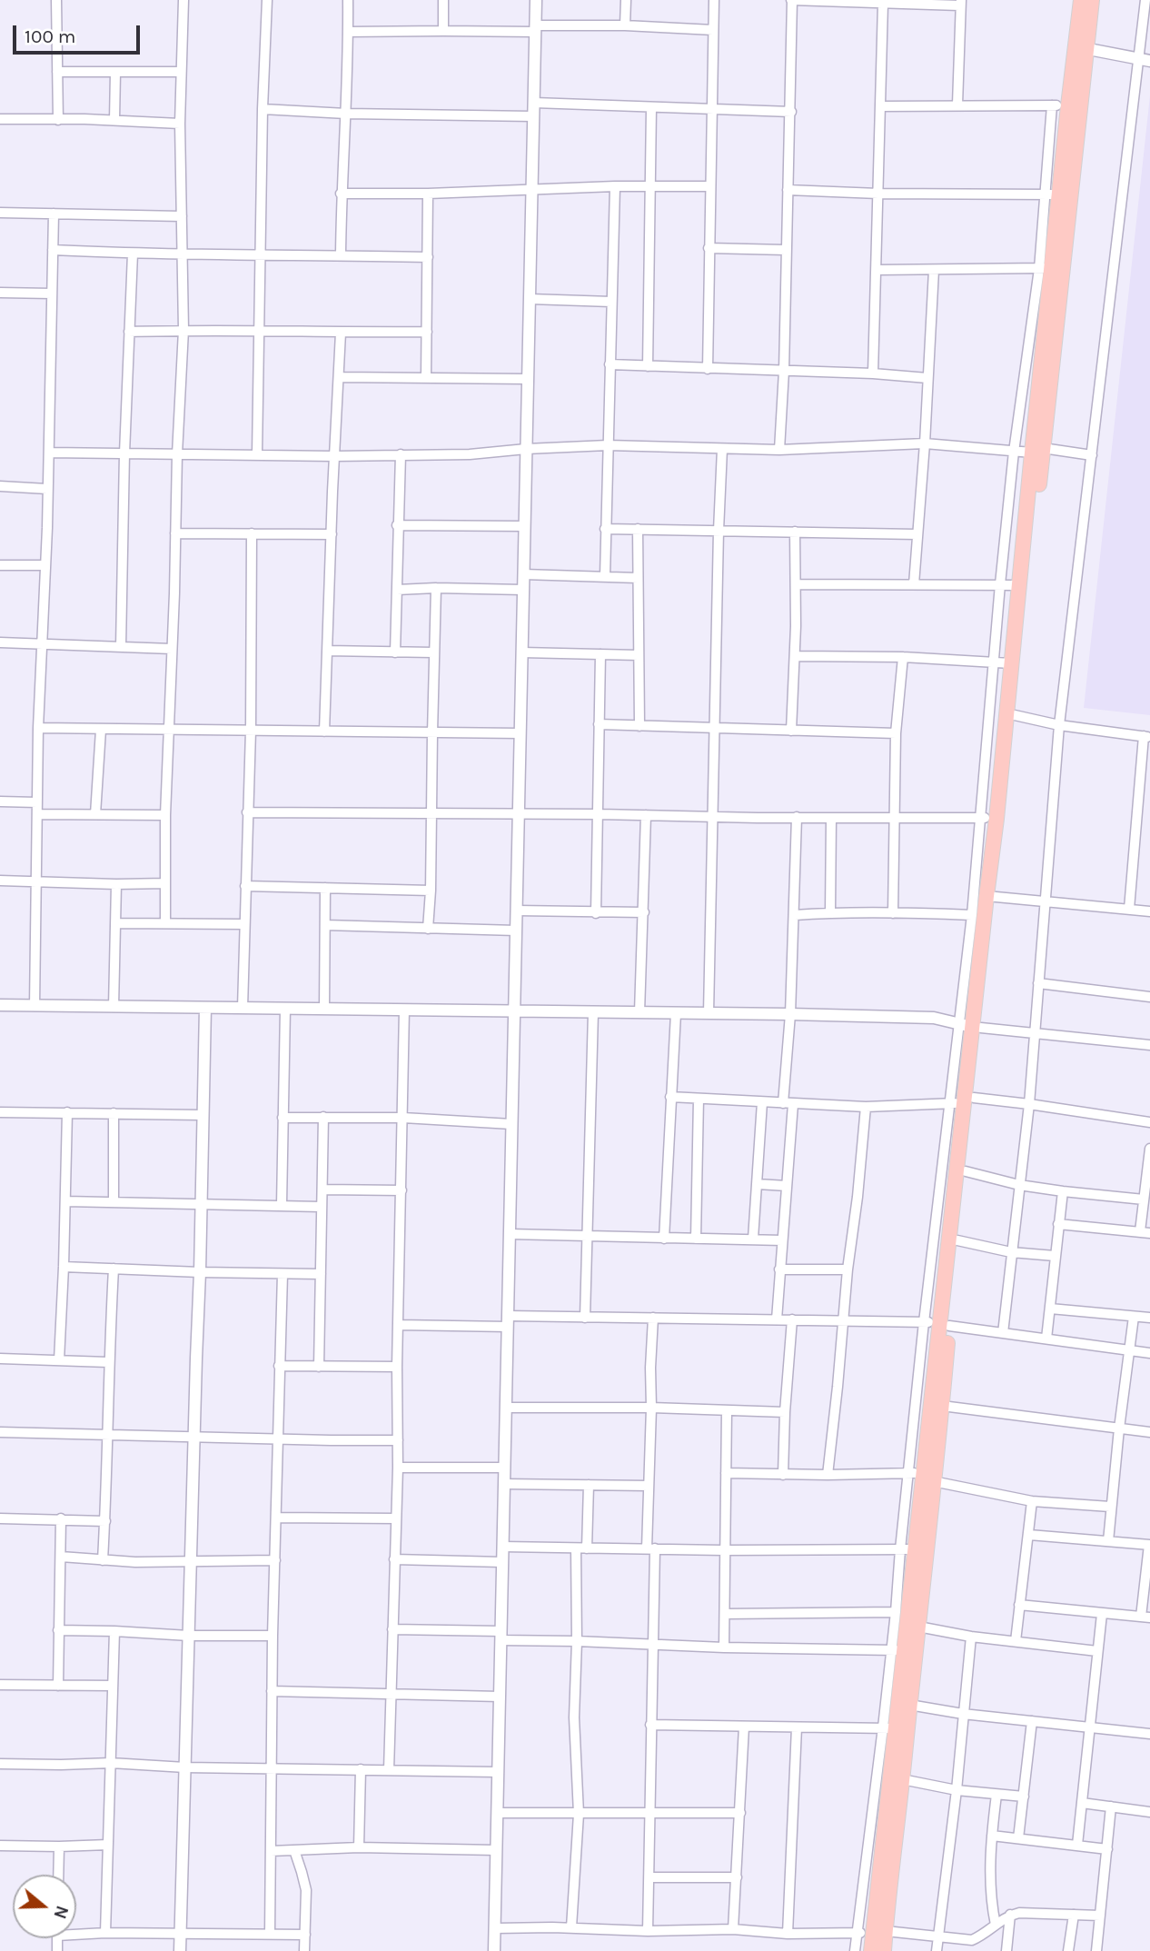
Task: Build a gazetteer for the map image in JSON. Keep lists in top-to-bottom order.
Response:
{
  "scale_bar": "100 m",
  "north": "right"
}
